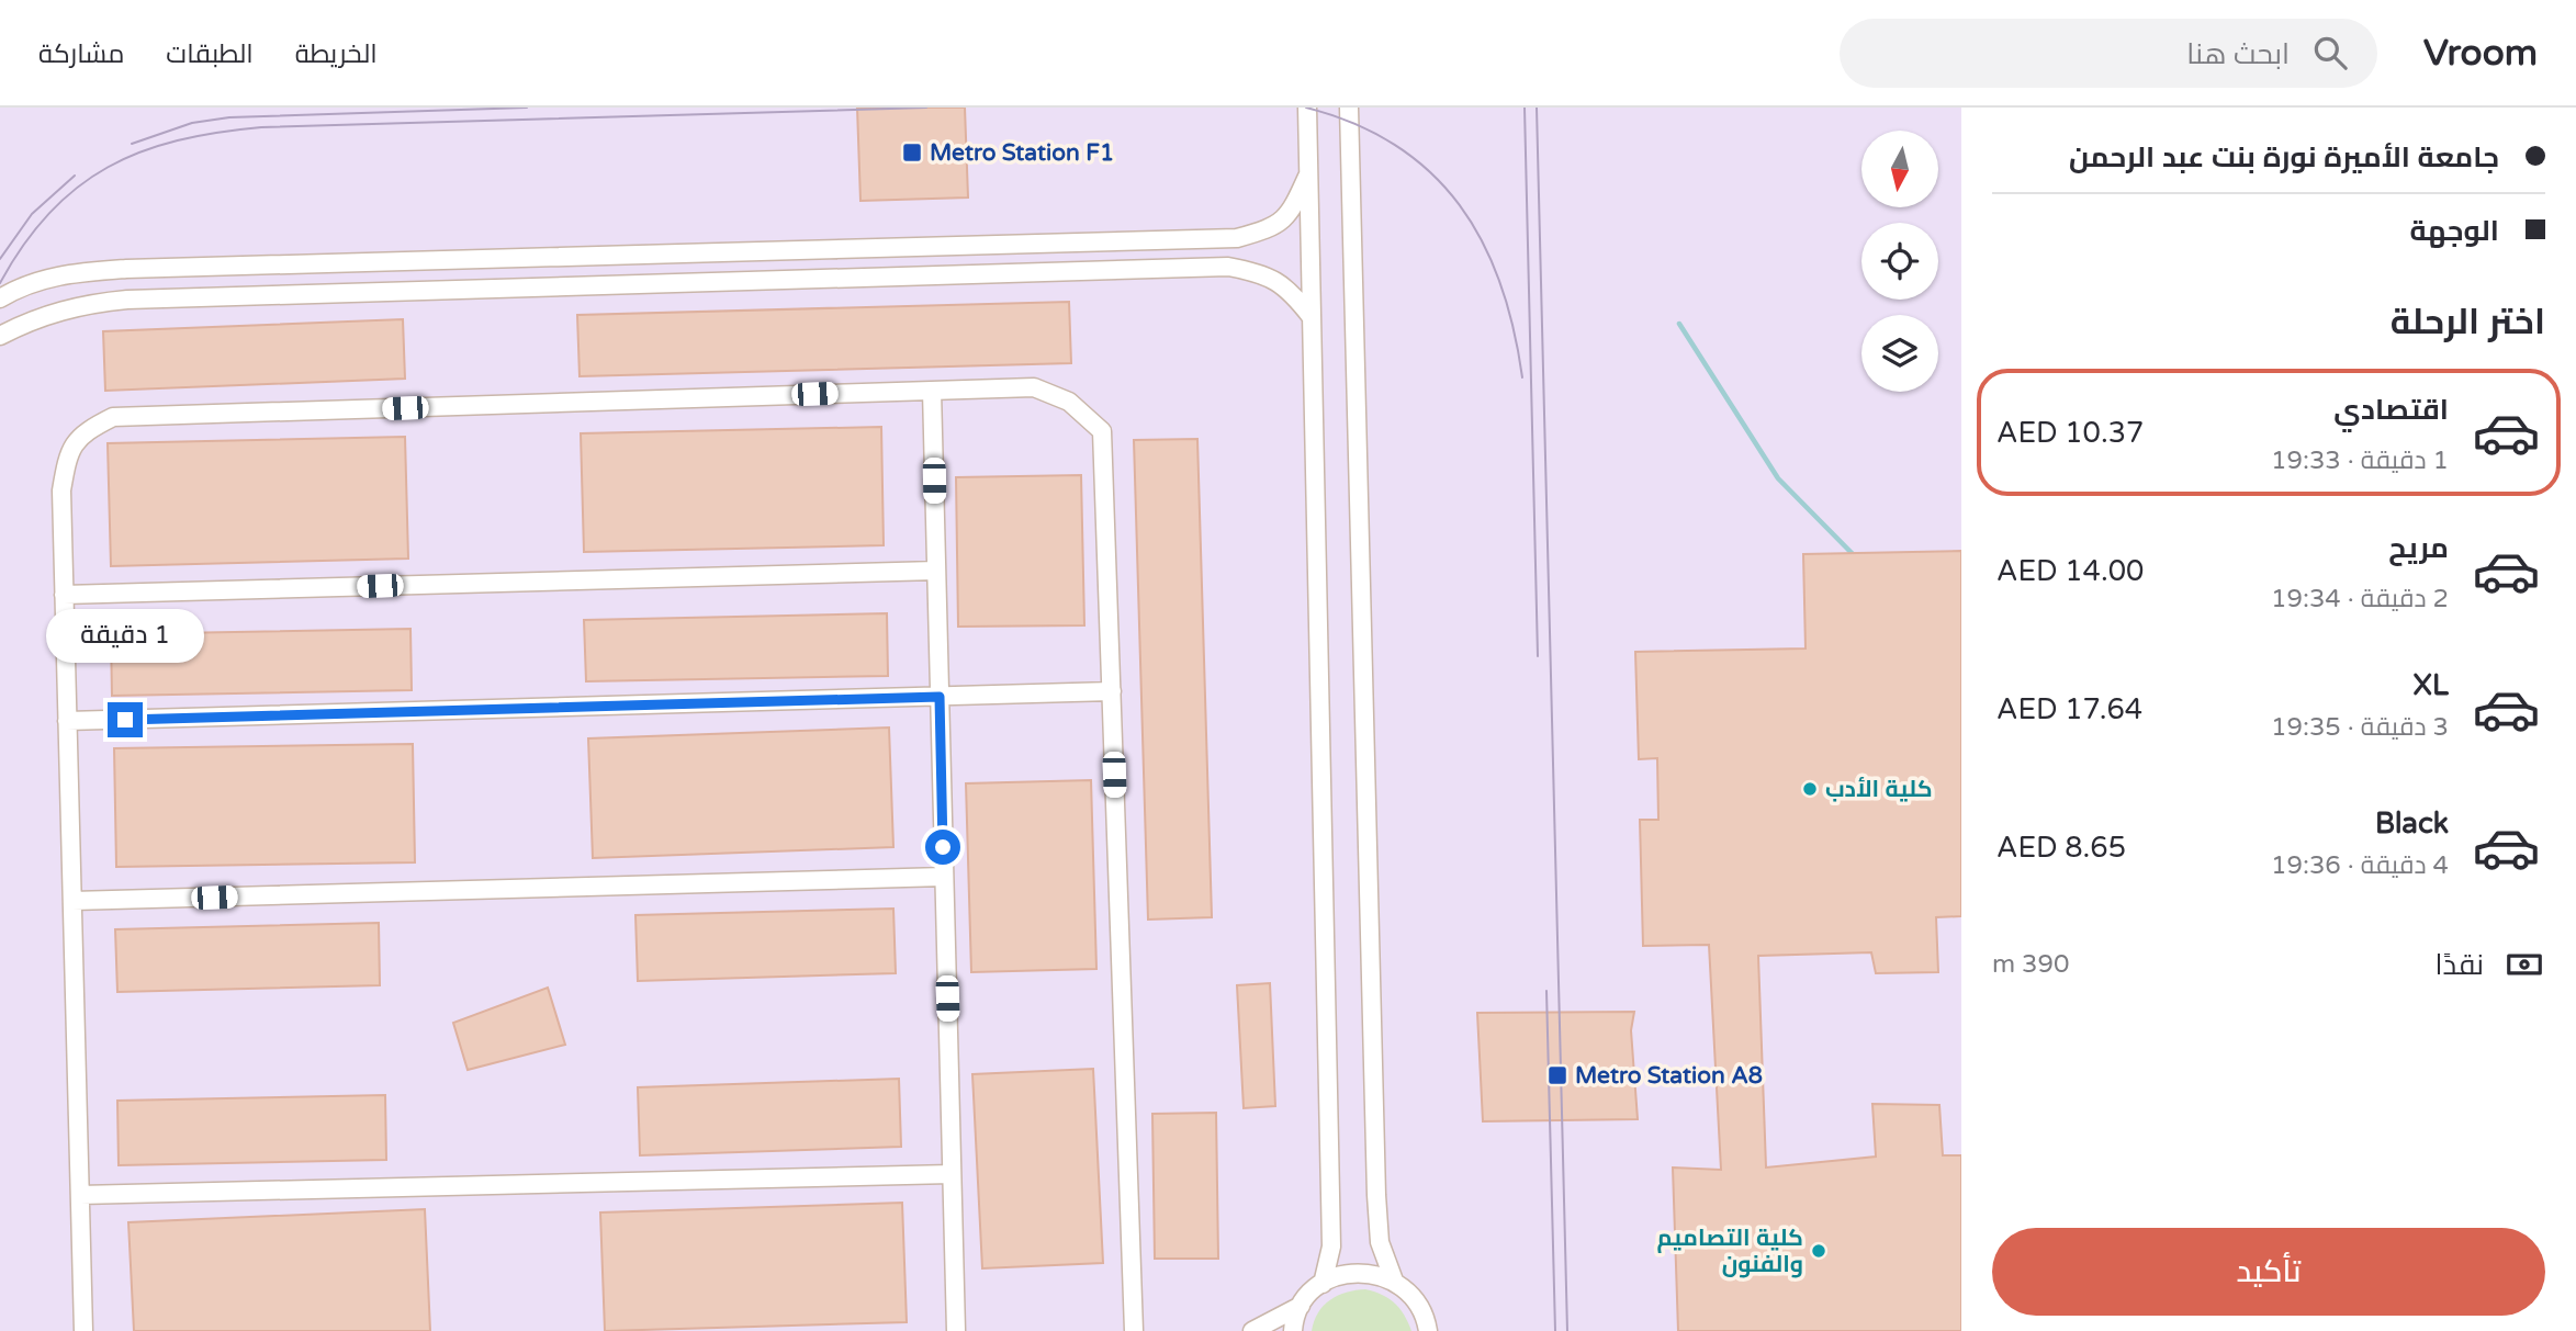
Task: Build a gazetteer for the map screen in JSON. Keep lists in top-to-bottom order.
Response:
{
  "places": {
    "transit": ["Metro Station F1", "Metro Station A8"],
    "other": ["كلية الأدب", "كلية التصاميم والفنون"]
  },
  "north": "bottom",
  "page": {
    "header": "Vroom",
    "search": "ابحث هنا",
    "nav": ["الخريطة", "الطبقات", "مشاركة"],
    "banner": ["جامعة الأميرة نورة بنت عبد الرحمن", "الوجهة"],
    "heading": "اختر الرحلة",
    "list": [
      {
        "name": "اقتصادي",
        "note": "1 دقيقة · 19:33",
        "value": "AED 10.37"
      },
      {
        "name": "مريح",
        "note": "2 دقيقة · 19:34",
        "value": "AED 14.00"
      },
      {
        "name": "XL",
        "note": "3 دقيقة · 19:35",
        "value": "AED 17.64"
      },
      {
        "name": "Black",
        "note": "4 دقيقة · 19:36",
        "value": "AED 8.65"
      }
    ],
    "bubble": "1 دقيقة",
    "pay": ["نقدًا", "390 m"],
    "buttons": "تأكيد"
  }
}
